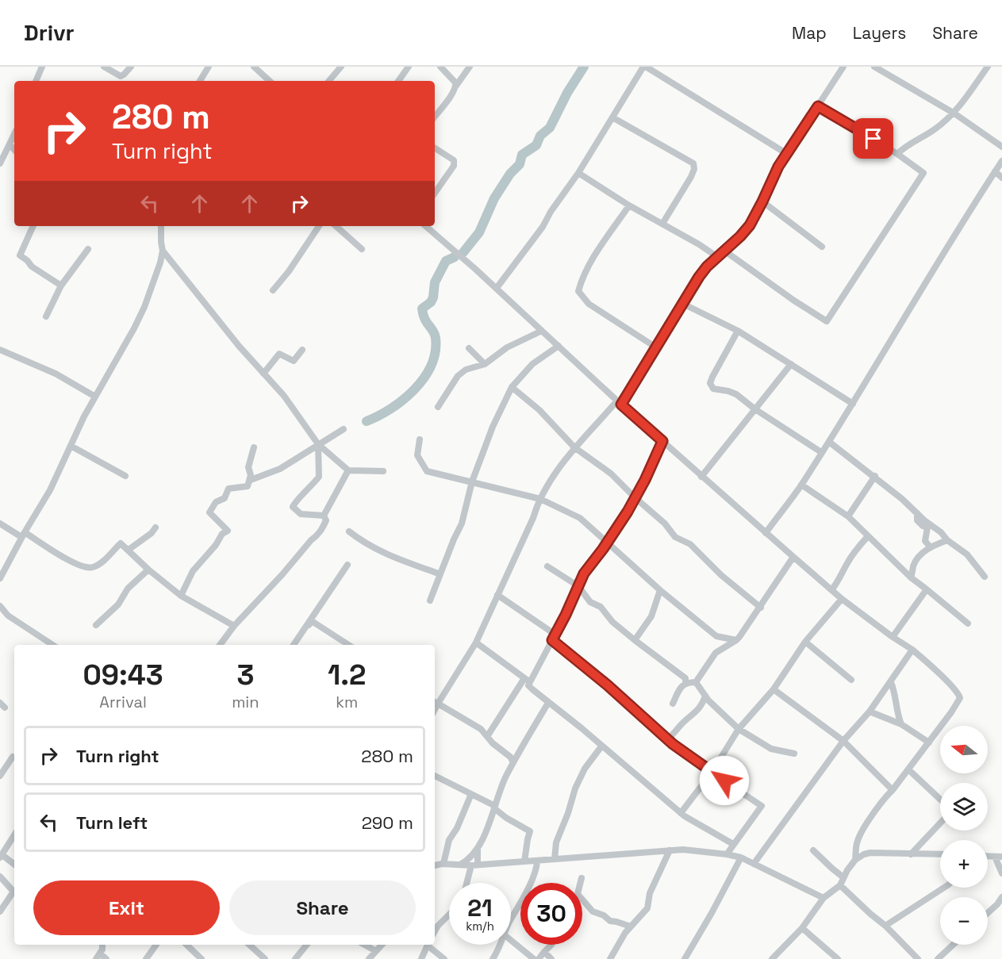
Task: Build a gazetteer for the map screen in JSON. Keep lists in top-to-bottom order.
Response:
{
  "north": "left",
  "page": {
    "header": "Drivr",
    "nav": ["Map", "Layers", "Share"],
    "turn": ["280 m", "Turn right"],
    "eta": [
      "09:43",
      "Arrival",
      "3",
      "min",
      "1.2",
      "km"
    ],
    "map_buttons": ["+", "−"],
    "list": [
      {
        "name": "Turn right",
        "value": "280 m"
      },
      {
        "name": "Turn left",
        "value": "290 m"
      }
    ],
    "buttons": ["Exit", "Share"],
    "speed": "21 km/h",
    "limit": "30"
  }
}
